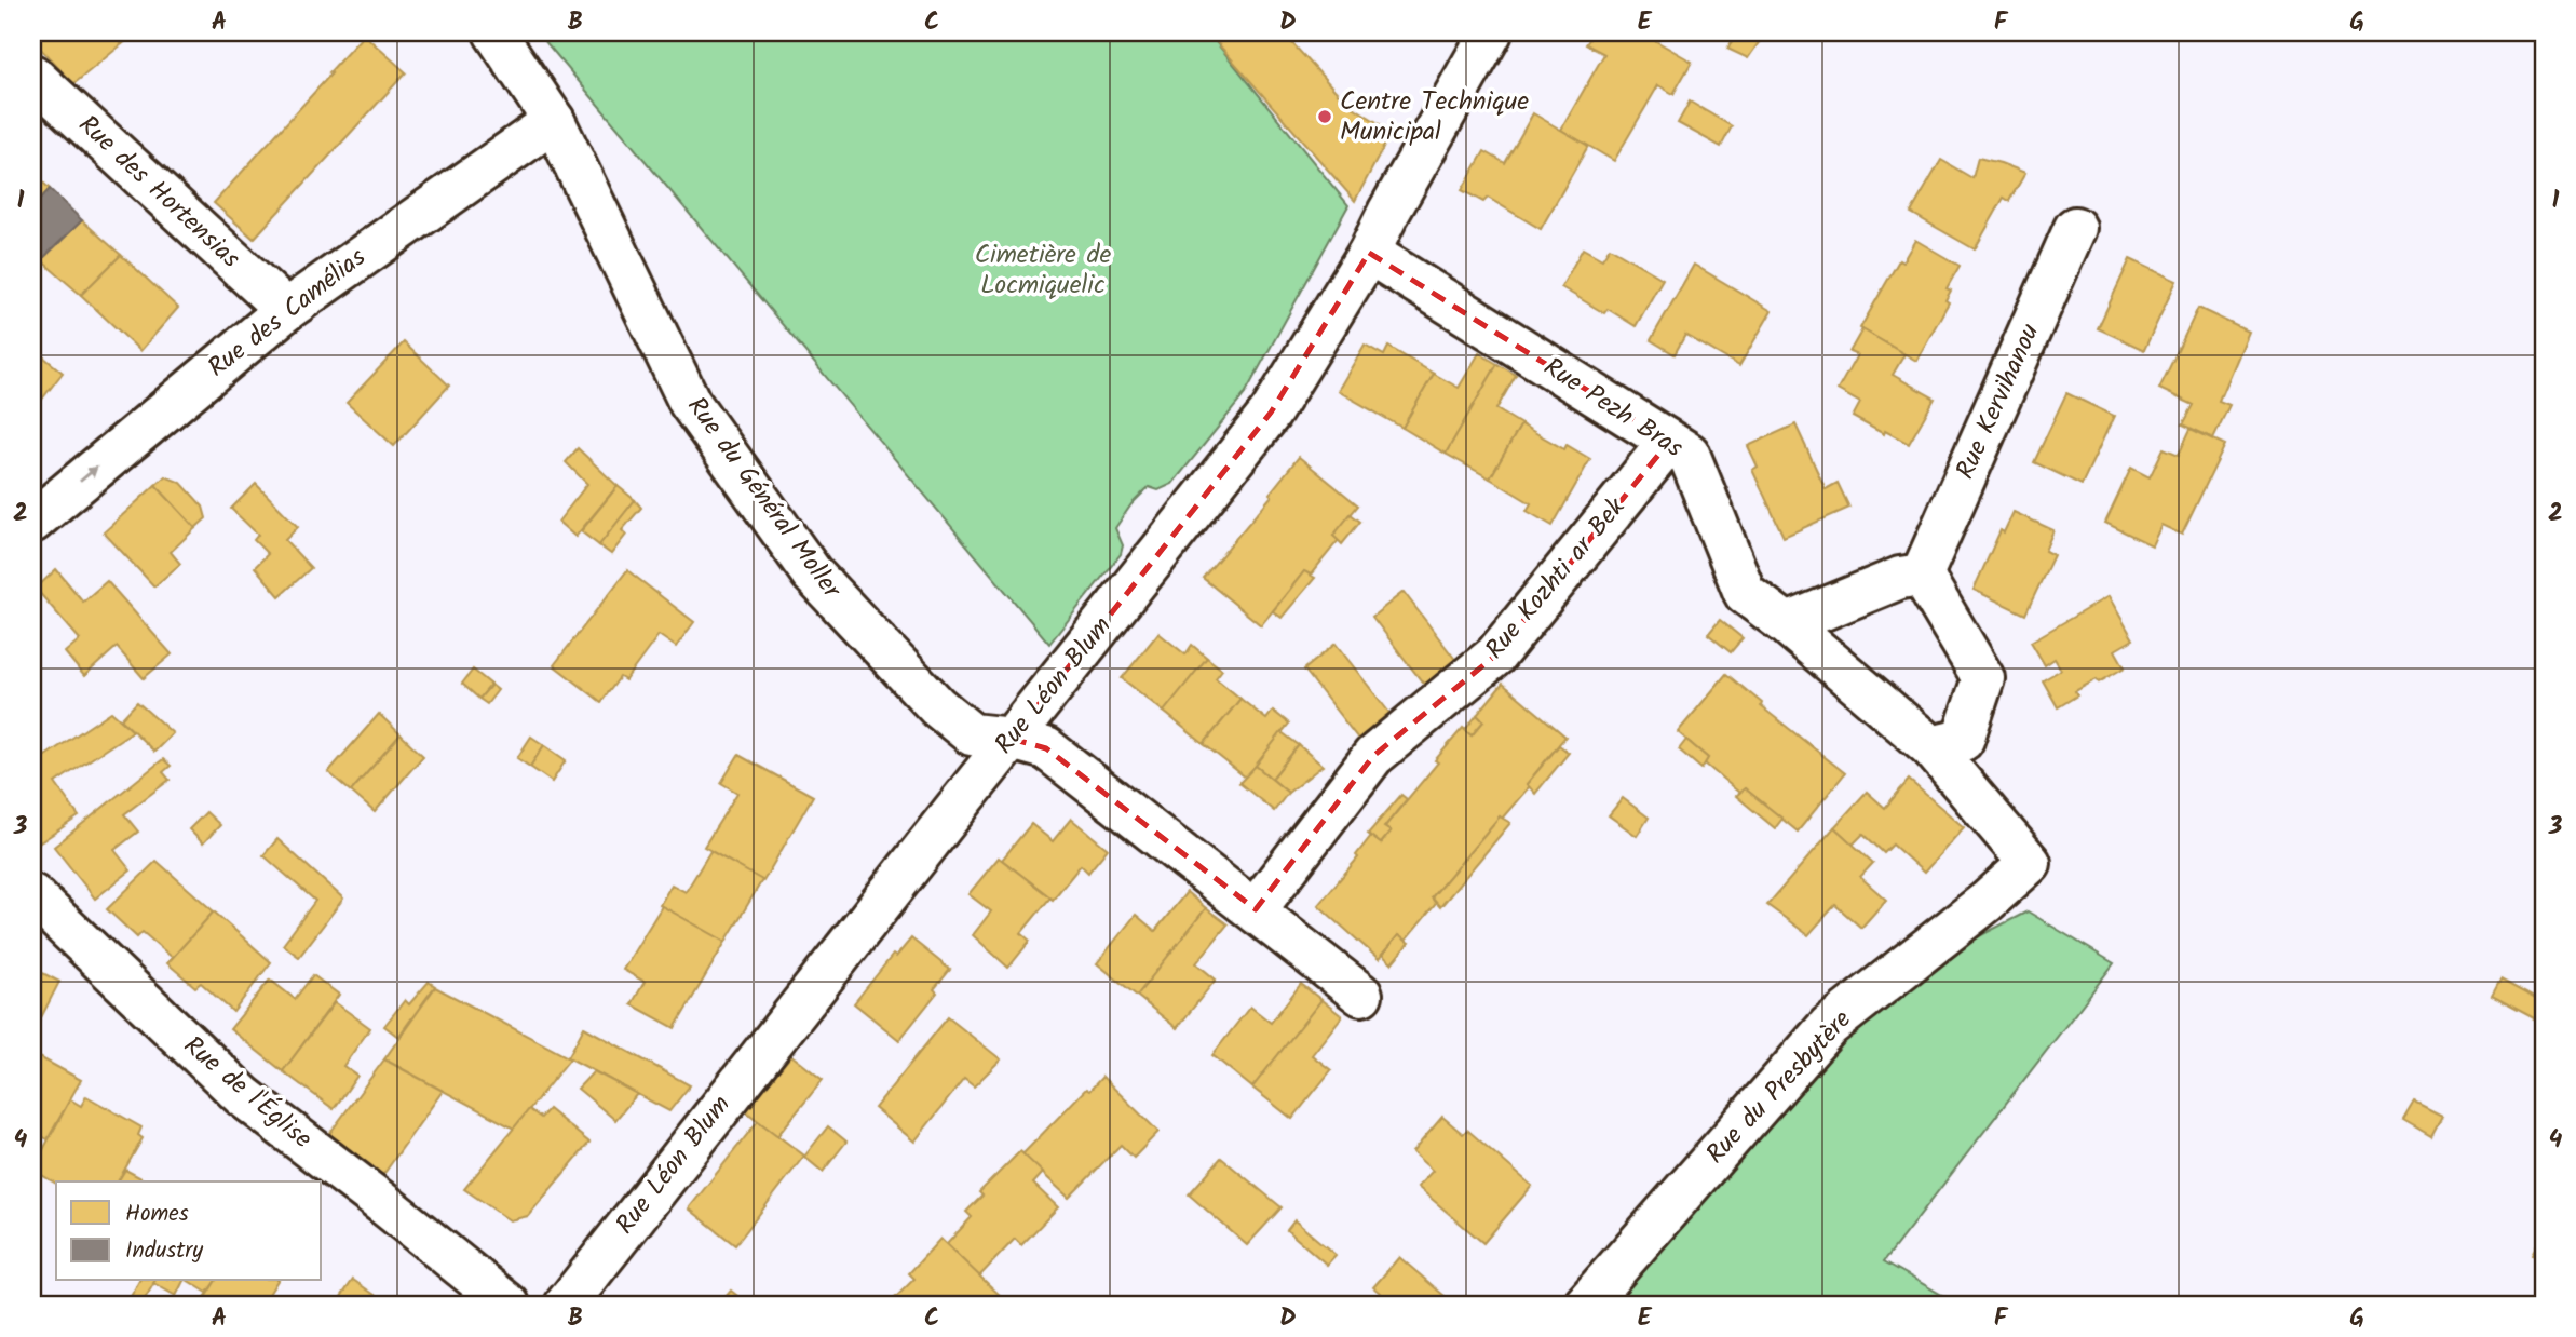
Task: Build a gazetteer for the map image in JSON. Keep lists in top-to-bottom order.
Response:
{
  "streets": {
    "street": [
      "Rue des Hortensias",
      "Rue des Camélias",
      "Rue Kervihanou",
      "Rue Pezh Bras",
      "Rue du Général Moller",
      "Rue Kozhti ar Bek",
      "Rue Léon Blum",
      "Rue du Presbytère",
      "Rue de l'Église"
    ]
  },
  "crossings": [
    ["Rue des Hortensias", "Rue des Camélias"],
    ["Rue des Camélias", "Rue du Général Moller"],
    ["Rue Pezh Bras", "Rue Kozhti ar Bek"],
    ["Rue Pezh Bras", "Rue Léon Blum"],
    ["Rue Pezh Bras", "Rue du Presbytère"],
    ["Rue du Général Moller", "Rue Léon Blum"]
  ],
  "one_way": ["Rue des Camélias"],
  "parks": ["Cimetière de Locmiquelic"],
  "places": ["Centre Technique Municipal"],
  "legend": ["Homes", "Industry"],
  "grid": {
    "columns": [
      "A",
      "B",
      "C",
      "D",
      "E",
      "F",
      "G"
    ],
    "rows": [
      "1",
      "2",
      "3",
      "4"
    ]
  }
}
